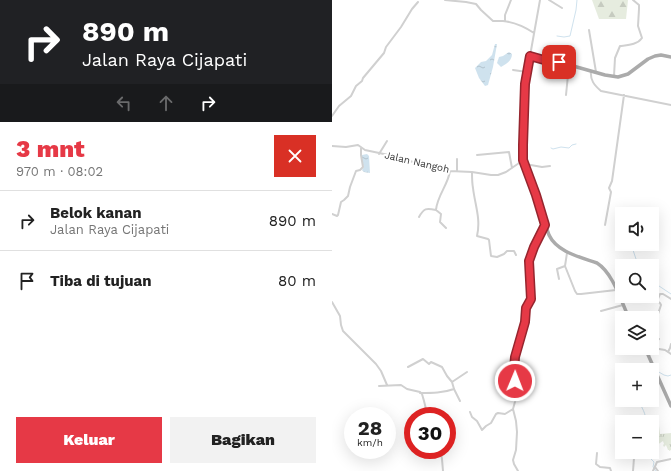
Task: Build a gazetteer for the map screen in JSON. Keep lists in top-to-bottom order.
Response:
{
  "streets": {
    "street": ["Jalan Nangoh"]
  },
  "page": {
    "turn": ["890 m", "Jalan Raya Cijapati"],
    "heading": ["3 mnt", "970 m · 08:02"],
    "list": [
      {
        "name": "Belok kanan",
        "note": "Jalan Raya Cijapati",
        "value": "890 m"
      },
      {
        "name": "Tiba di tujuan",
        "value": "80 m"
      }
    ],
    "map_buttons": ["+", "−"],
    "speed": "28 km/h",
    "limit": "30",
    "buttons": ["Keluar", "Bagikan"]
  }
}
